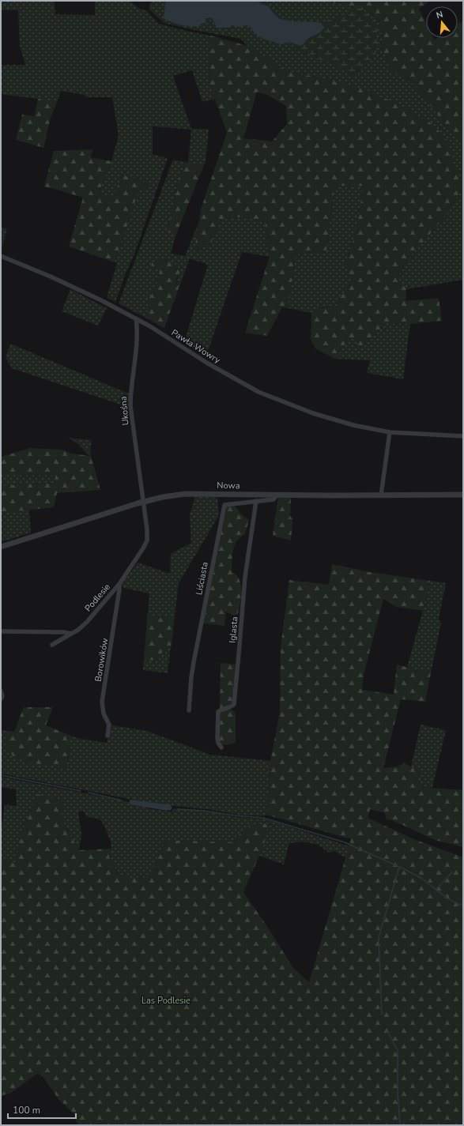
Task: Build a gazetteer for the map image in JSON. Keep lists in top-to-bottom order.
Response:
{
  "streets": {
    "street": [
      "Pawła Wowry",
      "Ukośna",
      "Nowa",
      "Liściasta",
      "Podlesie",
      "Iglasta",
      "Borowików"
    ]
  },
  "crossings": [
    ["Pawła Wowry", "Ukośna"],
    ["Ukośna", "Nowa"],
    ["Ukośna", "Podlesie"],
    ["Nowa", "Liściasta"],
    ["Nowa", "Podlesie"],
    ["Liściasta", "Iglasta"],
    ["Podlesie", "Borowików"]
  ],
  "parks": ["Las Podlesie"],
  "scale_bar": "100 m",
  "north": "top"
}
